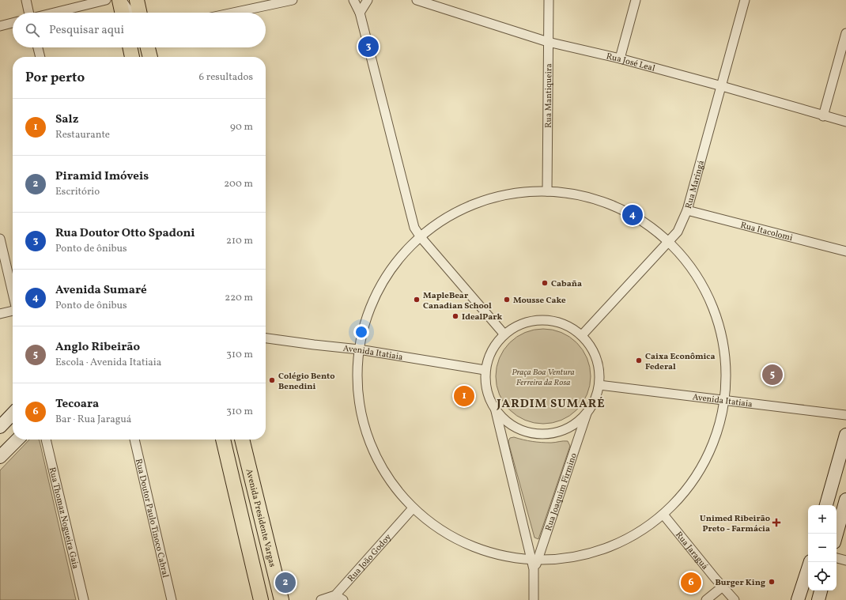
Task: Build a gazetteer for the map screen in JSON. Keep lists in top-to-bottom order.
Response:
{
  "streets": {
    "main road": ["Avenida Presidente Vargas"],
    "street": [
      "Rua José Leal",
      "Rua Mantiqueira",
      "Rua Maringá",
      "Rua Itacolomi",
      "Avenida Itatiaia",
      "Rua Joaquim Firmino",
      "Rua Thomaz Nogueira Gaia",
      "Rua Doutor Paulo Tinoco Cabral",
      "Rua Jaraguá",
      "Rua João Godoy"
    ]
  },
  "crossings": [
    ["Rua José Leal", "Rua Mantiqueira"],
    ["Rua José Leal", "Rua Maringá"],
    ["Rua Maringá", "Rua Itacolomi"]
  ],
  "districts": ["JARDIM SUMARÉ"],
  "parks": ["Praça Boa Ventura Ferreira da Rosa"],
  "places": {
    "other": [
      "Cabaña",
      "MapleBear Canadian School",
      "Mousse Cake",
      "IdealPark",
      "Caixa Econômica Federal",
      "Colégio Bento Benedini",
      "Burger King"
    ],
    "health": ["Unimed Ribeirão Preto - Farmácia"]
  },
  "page": {
    "search": "Pesquisar aqui",
    "pins": [
      "3",
      "4",
      "5",
      "1",
      "2",
      "6"
    ],
    "heading": ["Por perto", "6 resultados"],
    "list": [
      {
        "mark": "1",
        "name": "Salz",
        "note": "Restaurante",
        "value": "90 m"
      },
      {
        "mark": "2",
        "name": "Piramid Imóveis",
        "note": "Escritório",
        "value": "200 m"
      },
      {
        "mark": "3",
        "name": "Rua Doutor Otto Spadoni",
        "note": "Ponto de ônibus",
        "value": "210 m"
      },
      {
        "mark": "4",
        "name": "Avenida Sumaré",
        "note": "Ponto de ônibus",
        "value": "220 m"
      },
      {
        "mark": "5",
        "name": "Anglo Ribeirão",
        "note": "Escola · Avenida Itatiaia",
        "value": "310 m"
      },
      {
        "mark": "6",
        "name": "Tecoara",
        "note": "Bar · Rua Jaraguá",
        "value": "310 m"
      }
    ],
    "map_buttons": ["+", "−"]
  }
}
